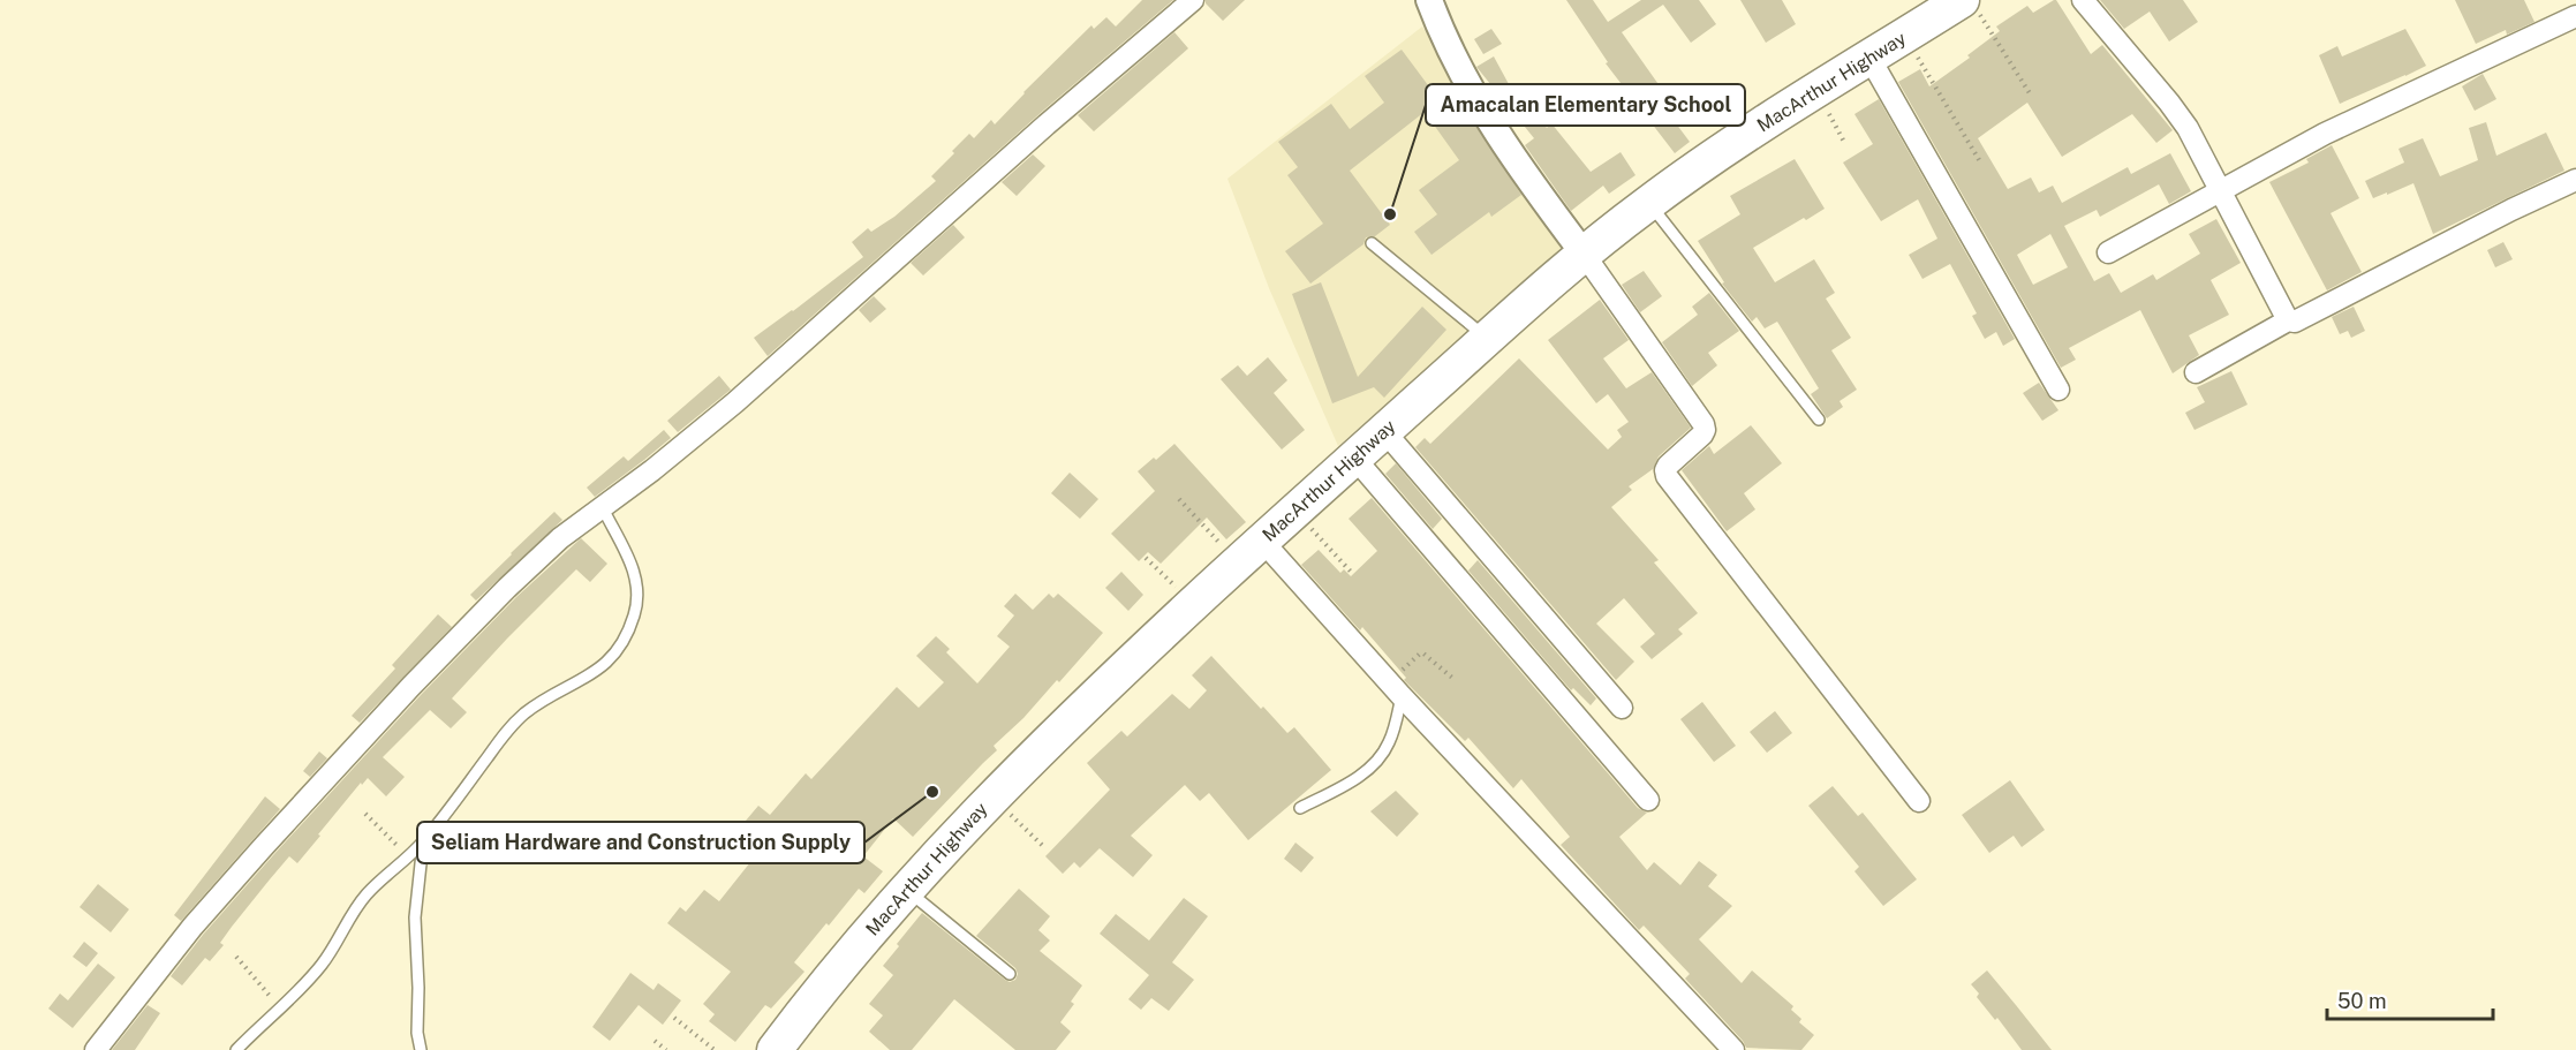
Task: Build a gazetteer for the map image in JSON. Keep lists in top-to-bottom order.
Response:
{
  "streets": {
    "highway": ["MacArthur Highway"]
  },
  "places": ["Amacalan Elementary School", "Seliam Hardware and Construction Supply"],
  "scale_bar": "50 m"
}
